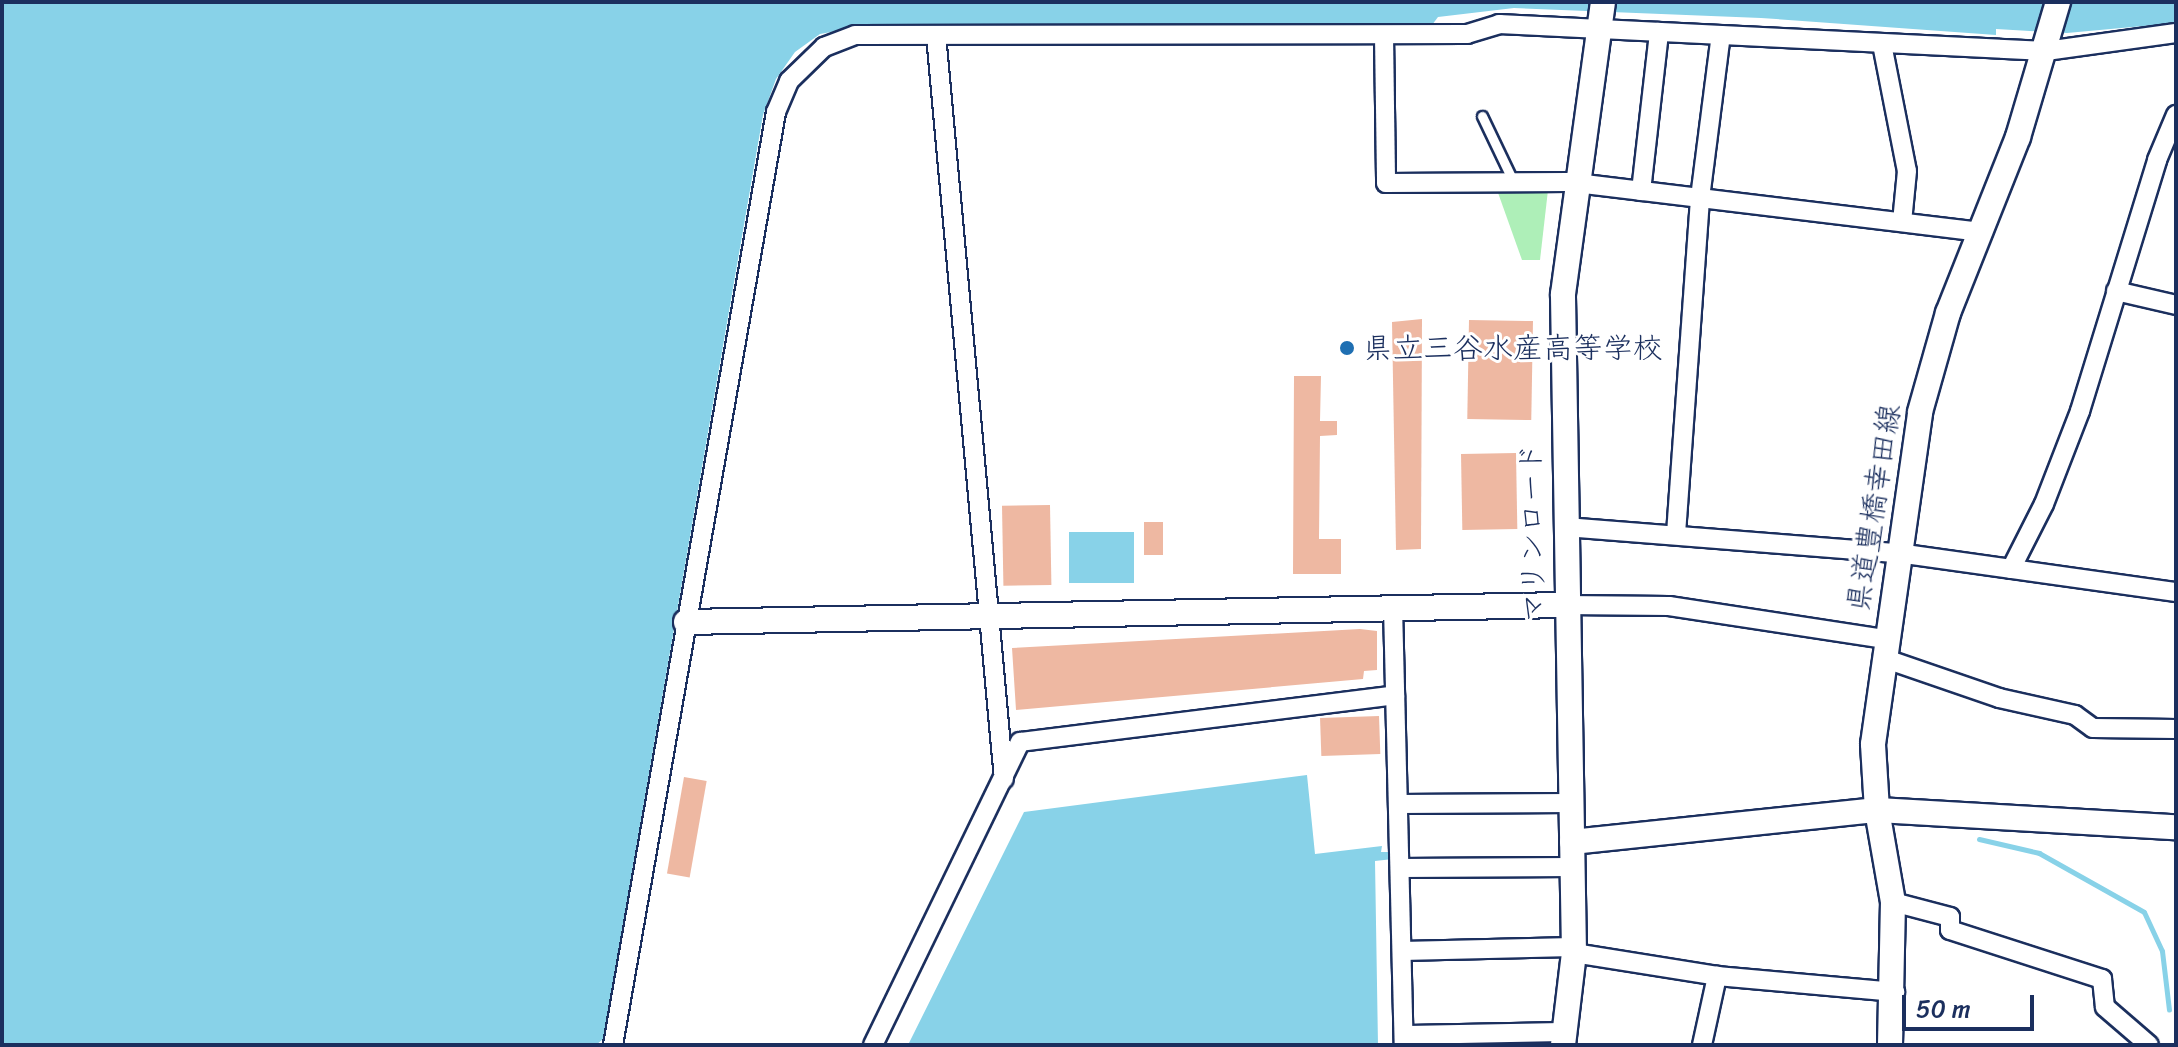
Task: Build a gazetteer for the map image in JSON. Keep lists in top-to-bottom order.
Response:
{
  "streets": {
    "street": ["県道豊橋幸田線", "マリンロード"]
  },
  "places": ["県立三谷水産高等学校"],
  "scale_bar": "50 m"
}
